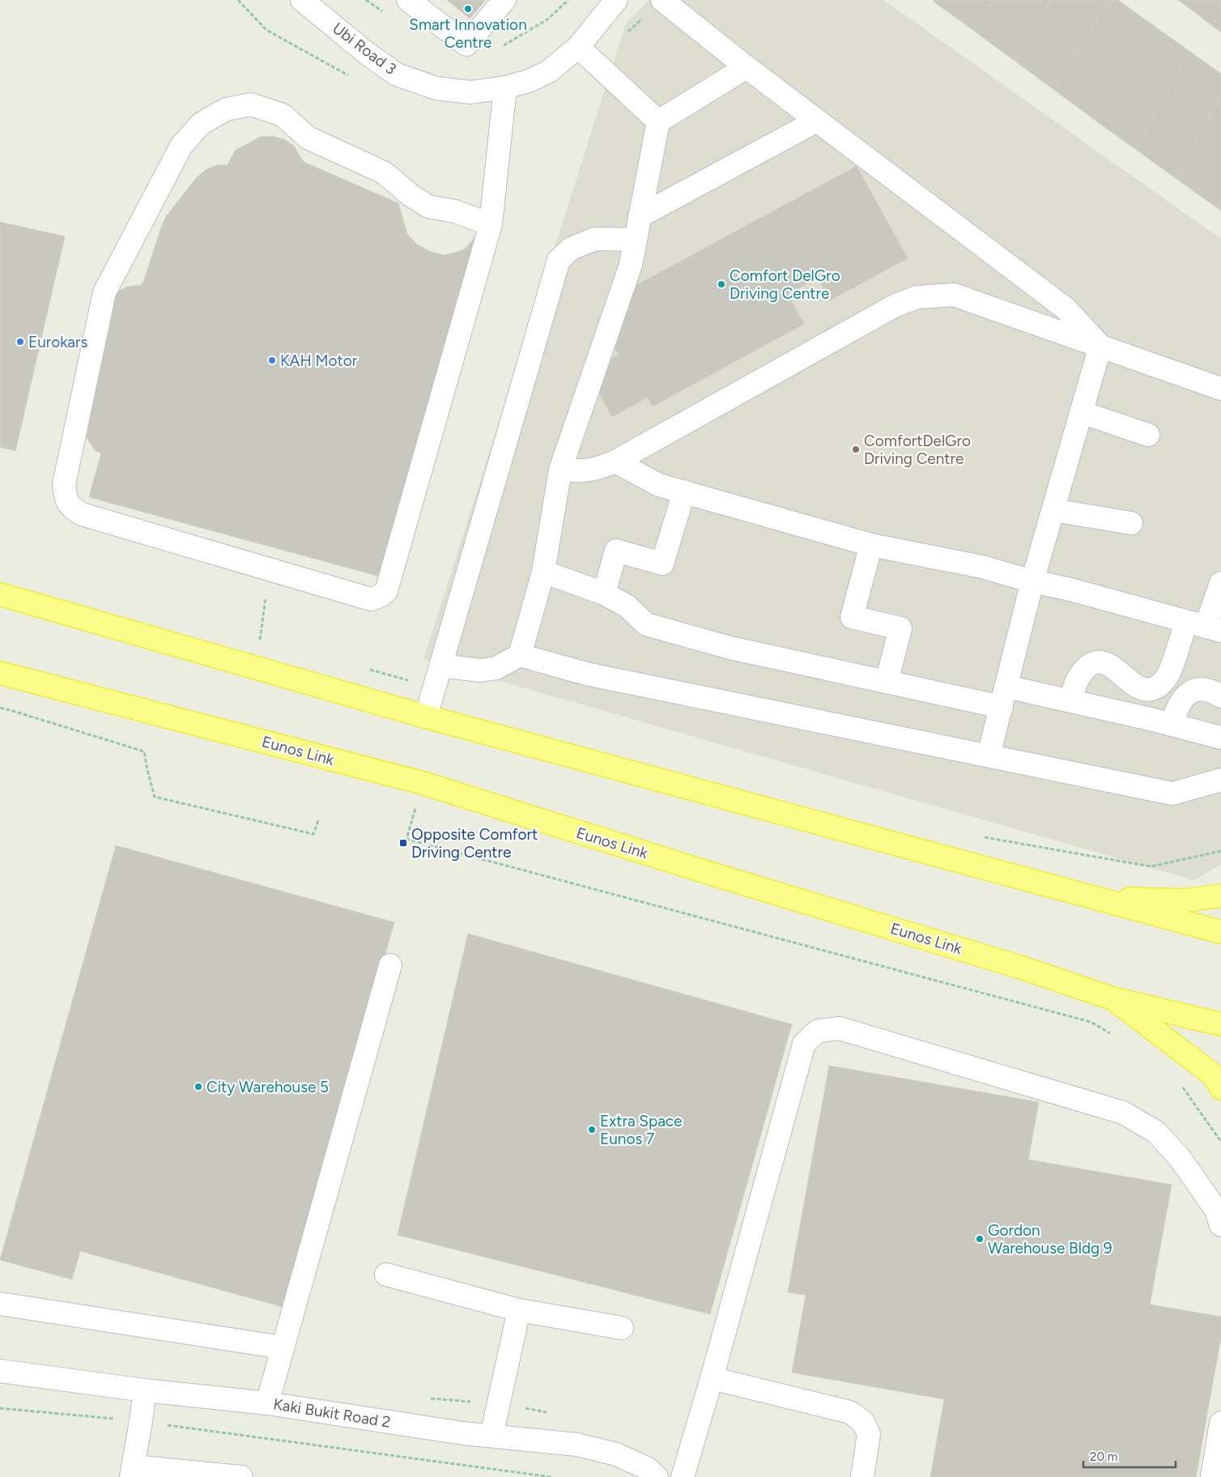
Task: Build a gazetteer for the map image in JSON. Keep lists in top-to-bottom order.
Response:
{
  "streets": {
    "highway": ["Eunos Link"],
    "street": ["Ubi Road 3", "Kaki Bukit Road 2"]
  },
  "places": {
    "other": [
      "Smart Innovation Centre",
      "Comfort DelGro Driving Centre",
      "Eurokars",
      "KAH Motor",
      "ComfortDelGro Driving Centre",
      "City Warehouse 5",
      "Extra Space Eunos 7",
      "Gordon Warehouse Bldg 9"
    ],
    "transit": ["Opposite Comfort Driving Centre"]
  },
  "scale_bar": "20 m"
}
